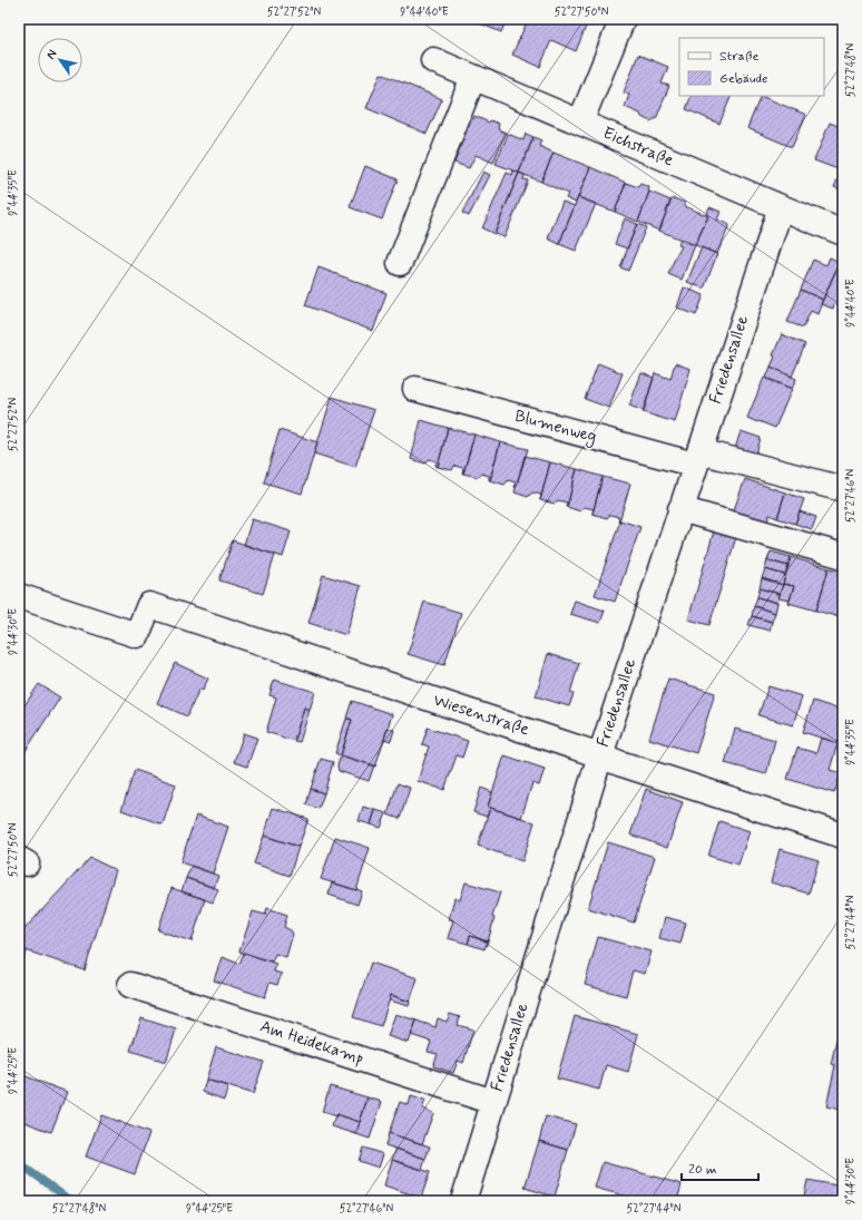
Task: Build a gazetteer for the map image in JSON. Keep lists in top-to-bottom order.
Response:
{
  "streets": {
    "street": [
      "Eichstraße",
      "Friedensallee",
      "Blumenweg",
      "Wiesenstraße",
      "Am Heidekamp"
    ]
  },
  "crossings": [
    ["Eichstraße", "Friedensallee"],
    ["Friedensallee", "Blumenweg"],
    ["Friedensallee", "Wiesenstraße"],
    ["Friedensallee", "Am Heidekamp"]
  ],
  "legend": ["Straße", "Gebäude"],
  "scale_bar": "20 m",
  "north": "top left",
  "coordinates": [
    "52°27'52\"N",
    "9°44'40\"E",
    "52°27'50\"N",
    "52°27'48\"N",
    "9°44'35\"E",
    "52°27'46\"N",
    "9°44'30\"E",
    "52°27'44\"N",
    "9°44'25\"E"
  ]
}
